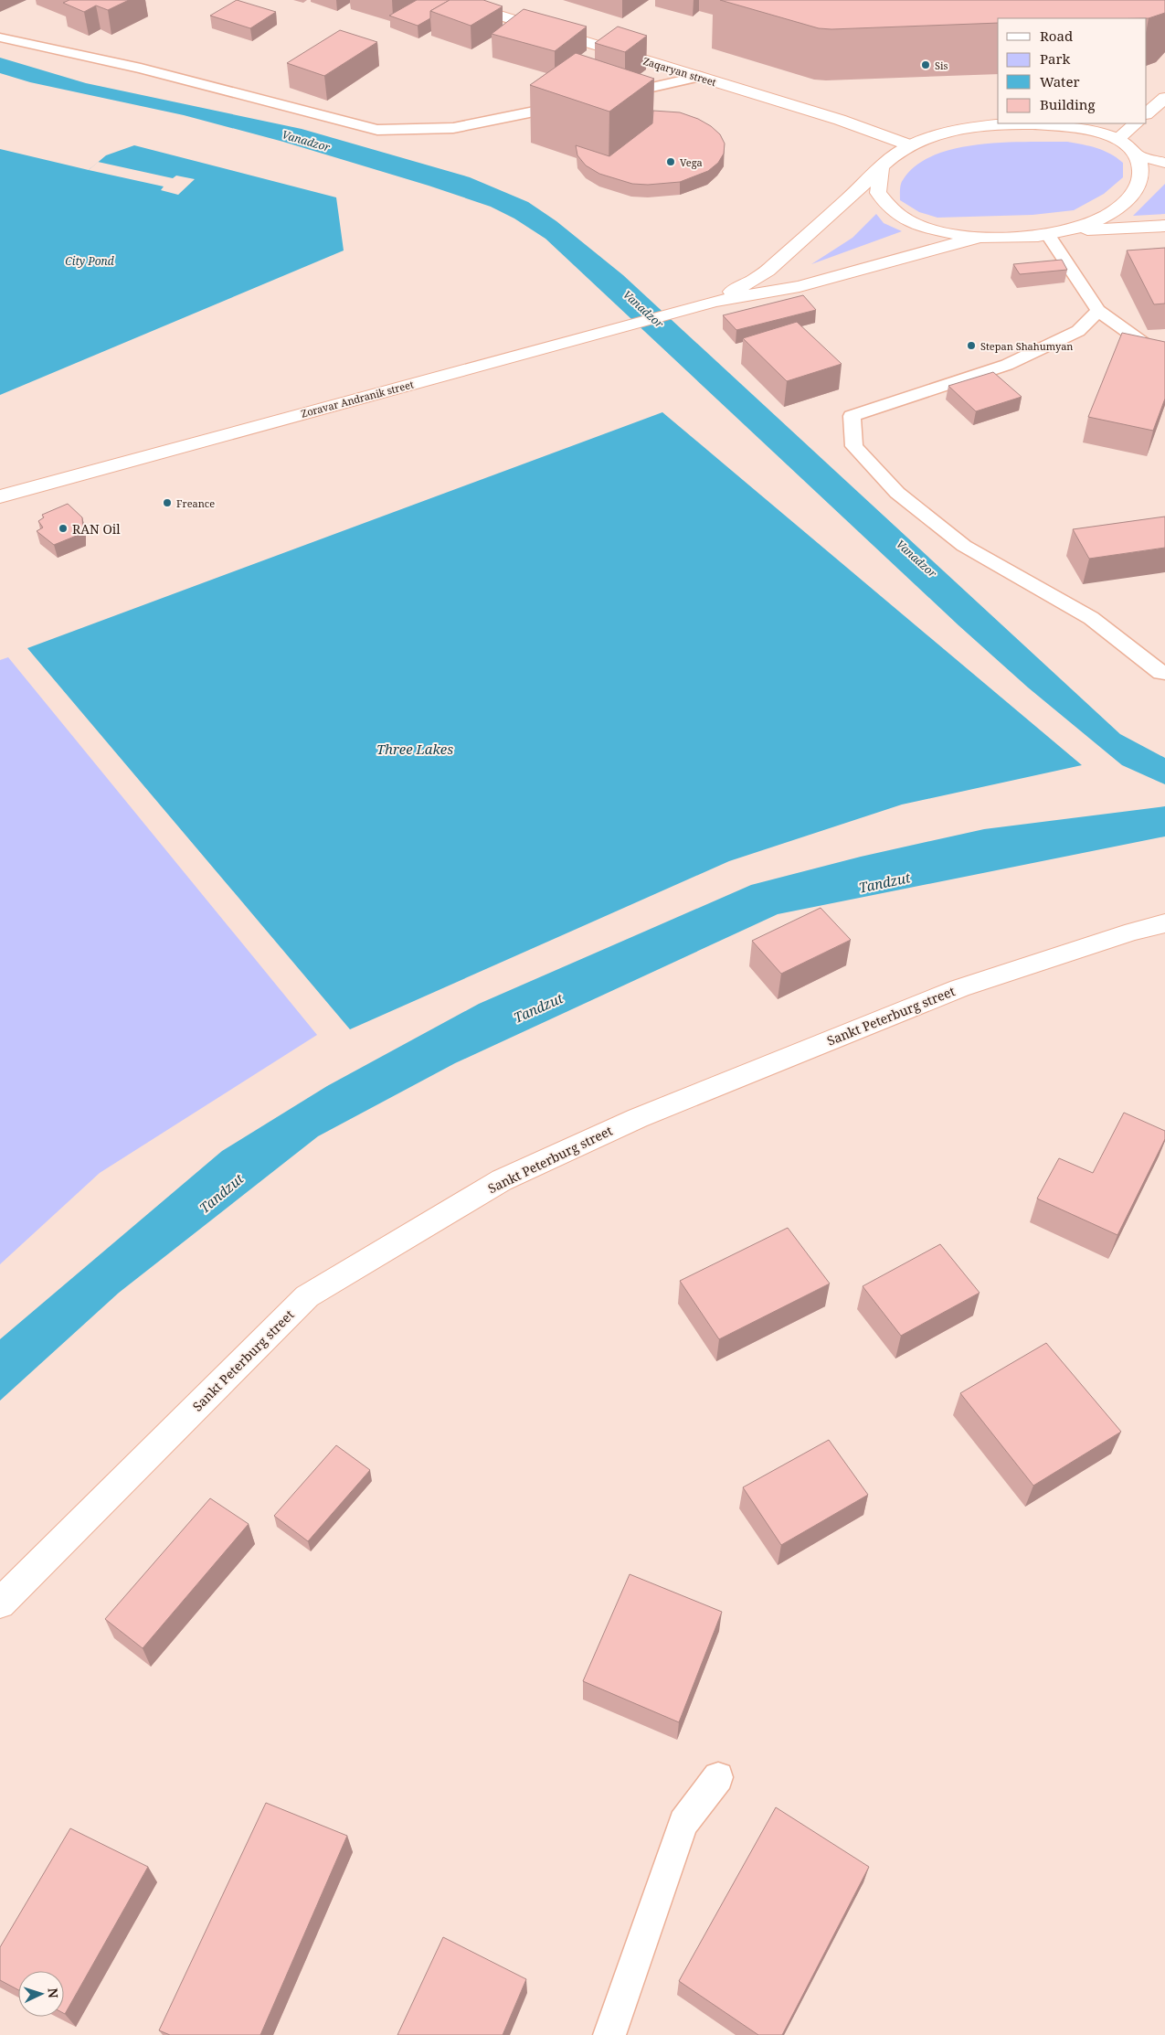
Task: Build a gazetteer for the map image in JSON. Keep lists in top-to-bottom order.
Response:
{
  "streets": {
    "main road": ["Zaqaryan street", "Zoravar Andranik street", "Sankt Peterburg street"]
  },
  "water": [
    "Vanadzor",
    "City Pond",
    "Three Lakes",
    "Tandzut"
  ],
  "places": [
    "Sis",
    "Vega",
    "Stepan Shahumyan",
    "Freance",
    "RAN Oil"
  ],
  "legend": [
    "Road",
    "Park",
    "Water",
    "Building"
  ],
  "north": "right"
}
